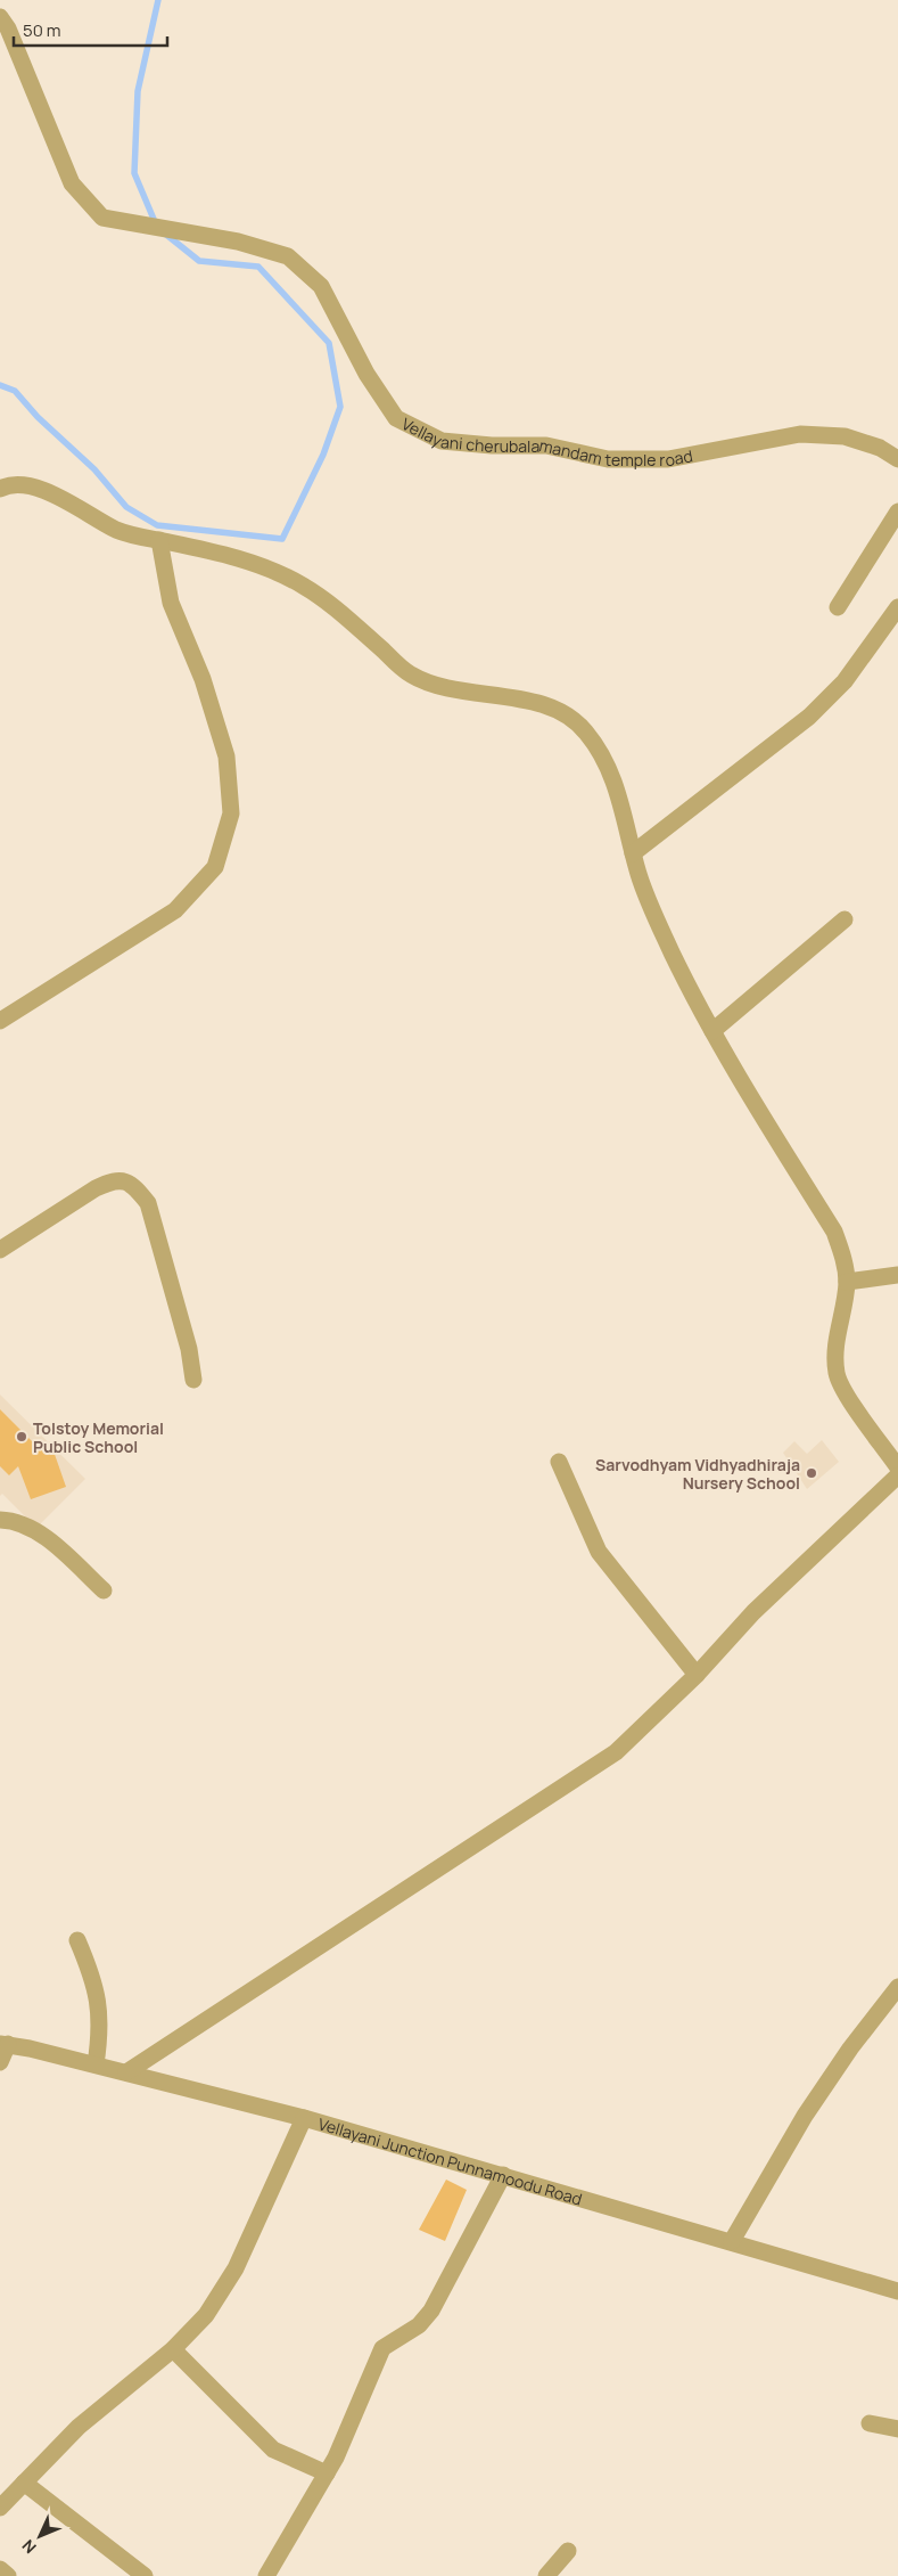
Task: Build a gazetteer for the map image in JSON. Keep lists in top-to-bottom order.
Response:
{
  "streets": {
    "street": ["Vellayani cherubalamandam temple road", "Vellayani Junction Punnamoodu Road"]
  },
  "places": ["Tolstoy Memorial Public School", "Sarvodhyam Vidhyadhiraja Nursery School"],
  "scale_bar": "50 m",
  "north": "bottom left"
}
